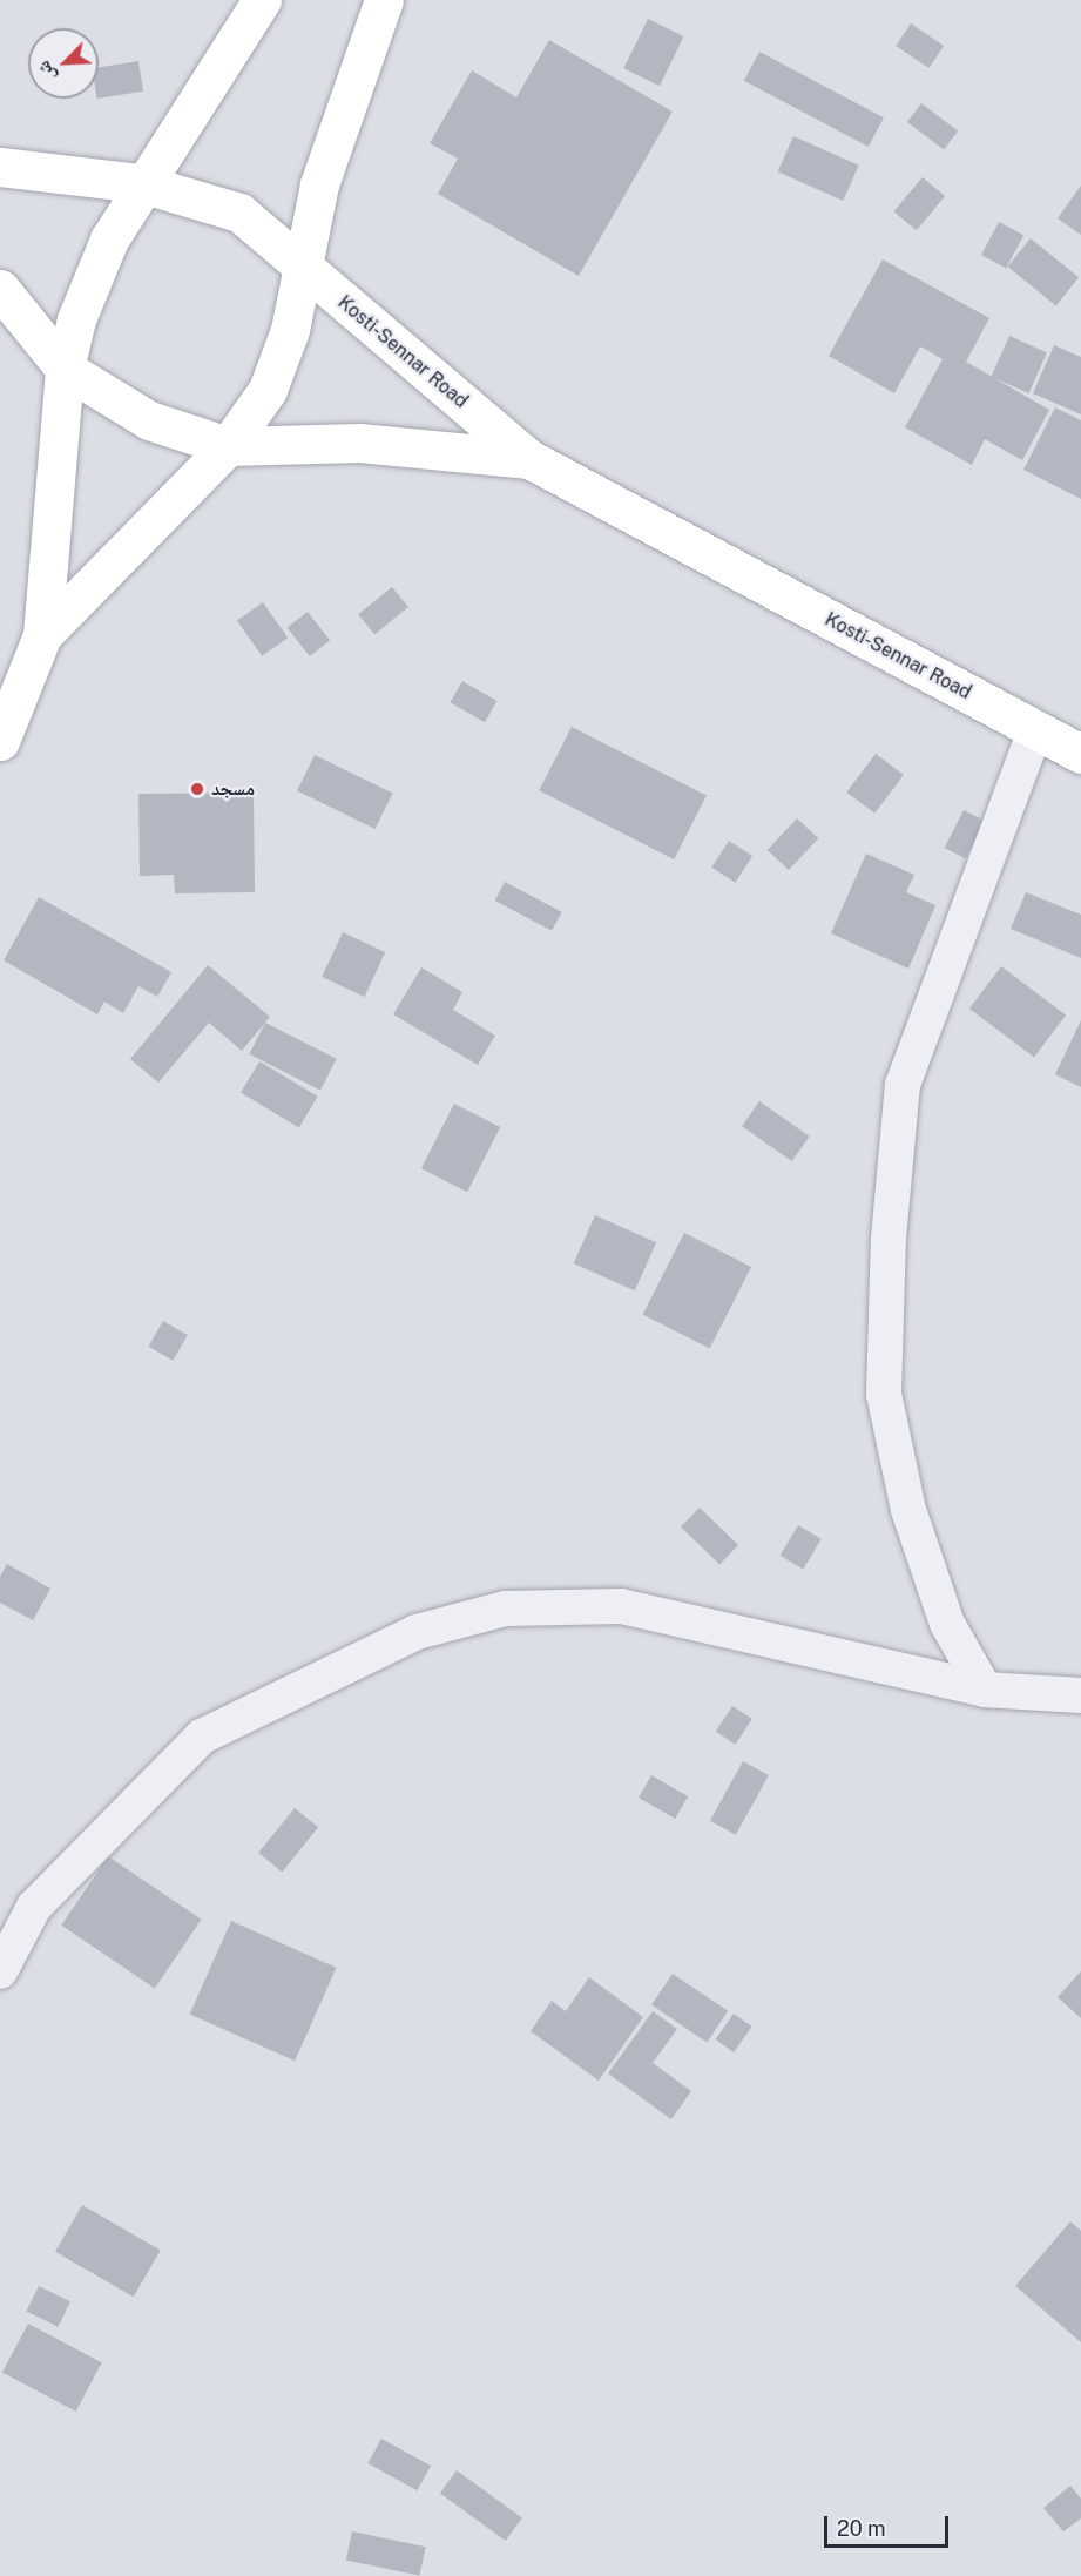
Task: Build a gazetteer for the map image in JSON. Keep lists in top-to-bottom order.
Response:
{
  "streets": {
    "main road": ["Kosti-Sennar Road"]
  },
  "places": ["مسجد"],
  "scale_bar": "20 m",
  "north": "bottom left"
}
